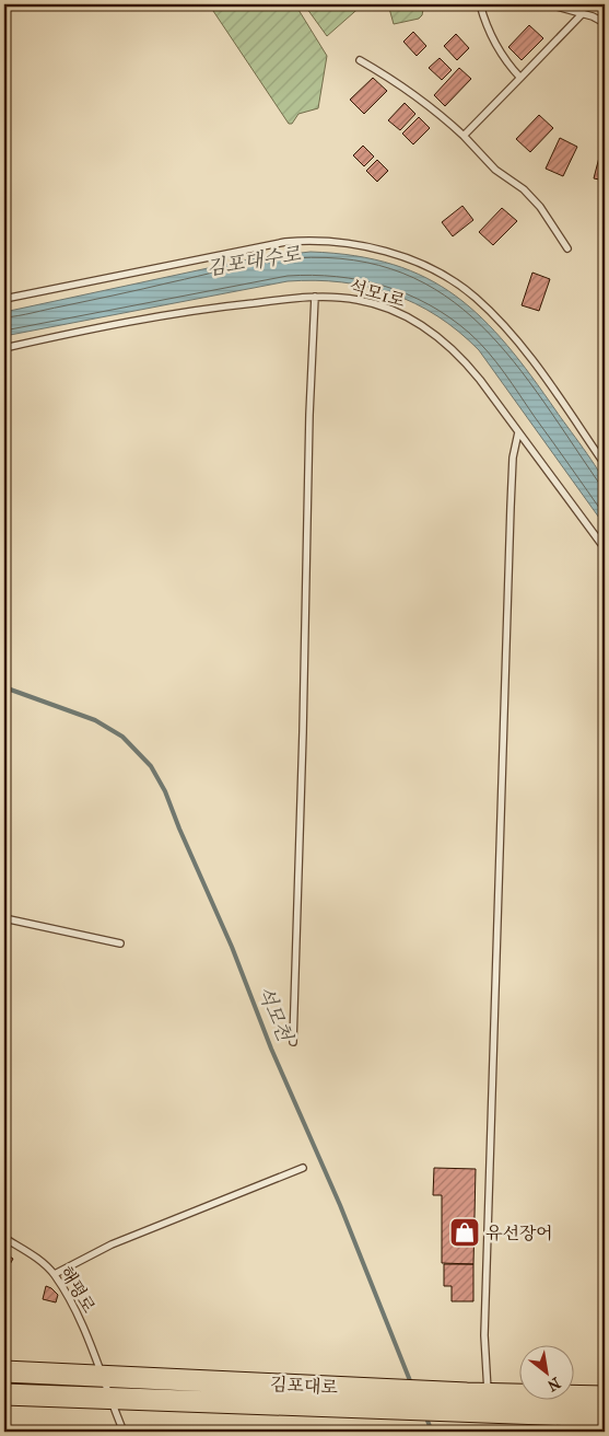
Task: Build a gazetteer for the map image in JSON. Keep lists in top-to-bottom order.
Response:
{
  "streets": {
    "main road": ["김포대로"],
    "lane": ["석모1로", "해평로"]
  },
  "crossings": [
    ["해평로", "김포대로"]
  ],
  "water": ["김포대수로", "석모천"],
  "places": {
    "shop": ["유선장어"]
  },
  "north": "bottom right"
}
